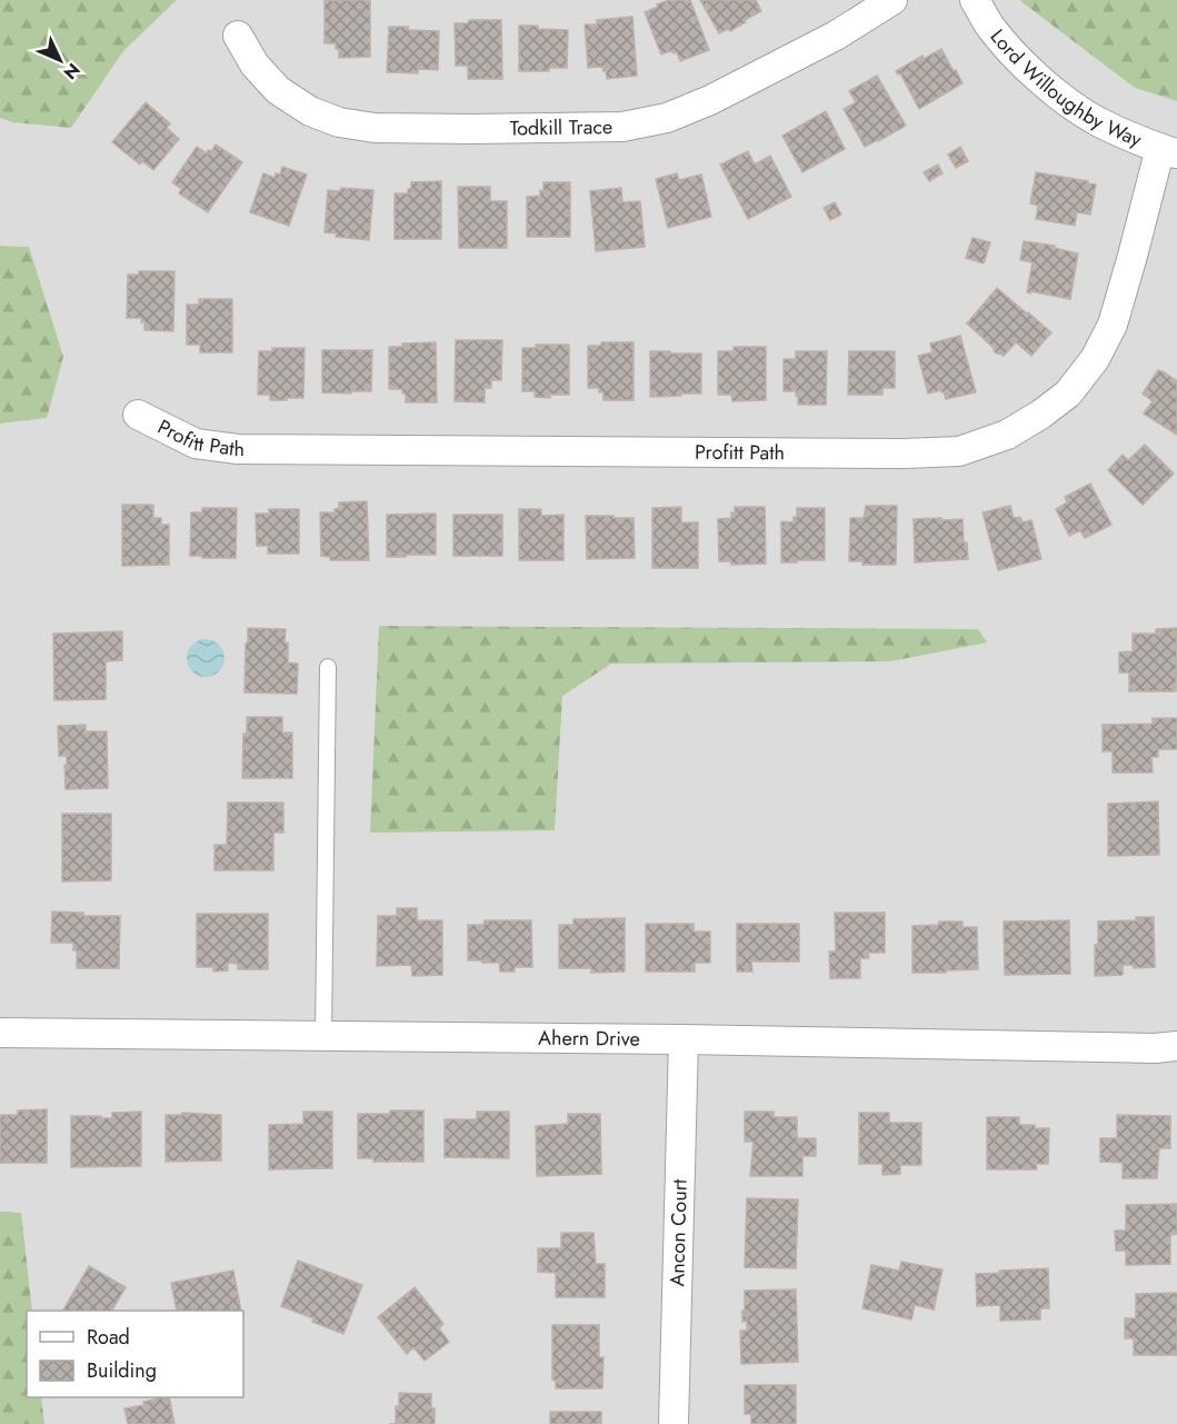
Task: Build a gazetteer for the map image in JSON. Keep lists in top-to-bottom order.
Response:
{
  "streets": {
    "street": [
      "Lord Willoughby Way",
      "Todkill Trace",
      "Profitt Path",
      "Ahern Drive",
      "Ancon Court"
    ]
  },
  "crossings": [
    ["Lord Willoughby Way", "Profitt Path"],
    ["Ahern Drive", "Ancon Court"]
  ],
  "legend": ["Road", "Building"],
  "north": "bottom right"
}
